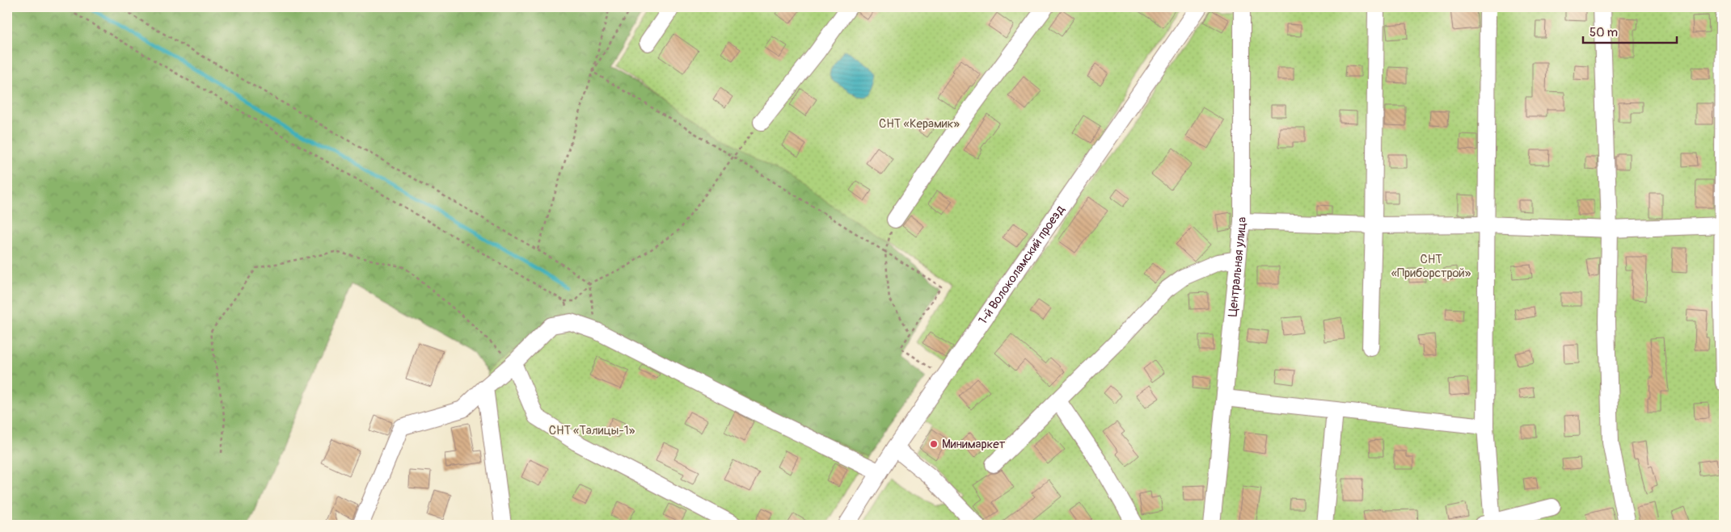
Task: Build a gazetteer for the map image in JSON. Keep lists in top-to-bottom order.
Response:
{
  "streets": {
    "street": ["1-й Волоколамский проезд", "Центральная улица"]
  },
  "parks": ["СНТ «Керамик»", "СНТ «Приборстрой»", "СНТ «Талицы-1»"],
  "places": ["Минимаркет"],
  "scale_bar": "50 m"
}
